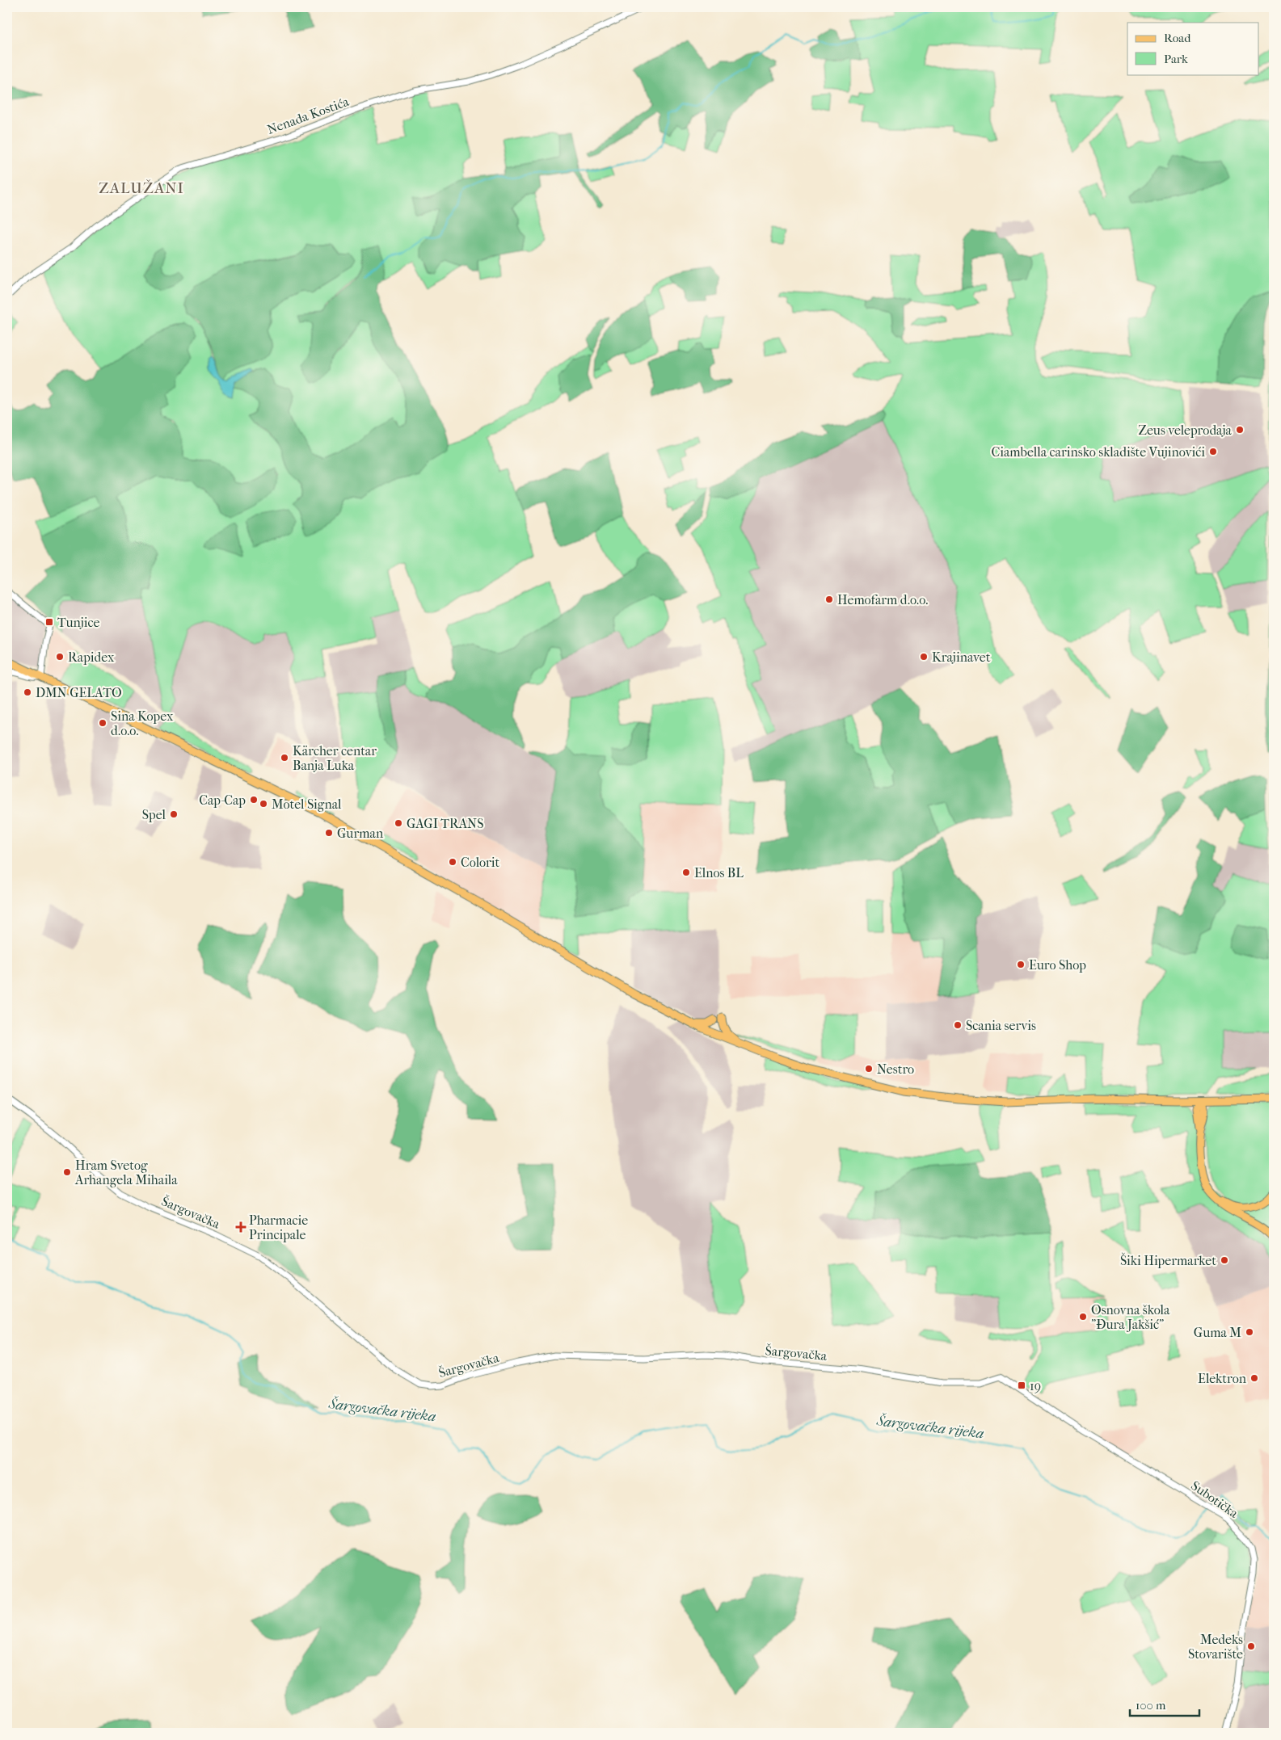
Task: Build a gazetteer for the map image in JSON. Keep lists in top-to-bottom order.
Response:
{
  "streets": {
    "street": ["Nenada Kostića", "Šargovačka", "Subotička"]
  },
  "crossings": [
    ["Šargovačka", "Subotička"]
  ],
  "districts": ["ZALUŽANI"],
  "water": ["Šargovačka rijeka"],
  "places": {
    "other": [
      "Zeus veleprodaja",
      "Ciambella carinsko skladište Vujinovići",
      "Hemofarm d.o.o.",
      "Rapidex",
      "Krajinavet",
      "DMN GELATO",
      "Sina Kopex d.o.o.",
      "Kärcher centar Banja Luka",
      "Cap-Cap",
      "Motel Signal",
      "Spel",
      "GAGI TRANS",
      "Gurman",
      "Colorit",
      "Elnos BL",
      "Euro Shop",
      "Scania servis",
      "Nestro",
      "Hram Svetog Arhangela Mihaila",
      "Šiki Hipermarket",
      "Osnovna škola \"Đura Jakšić\"",
      "Guma M",
      "Elektron",
      "Medeks Stovarište"
    ],
    "transit": ["Tunjice", "19"],
    "health": ["Pharmacie Principale"]
  },
  "legend": ["Road", "Park"],
  "scale_bar": "100 m"
}
